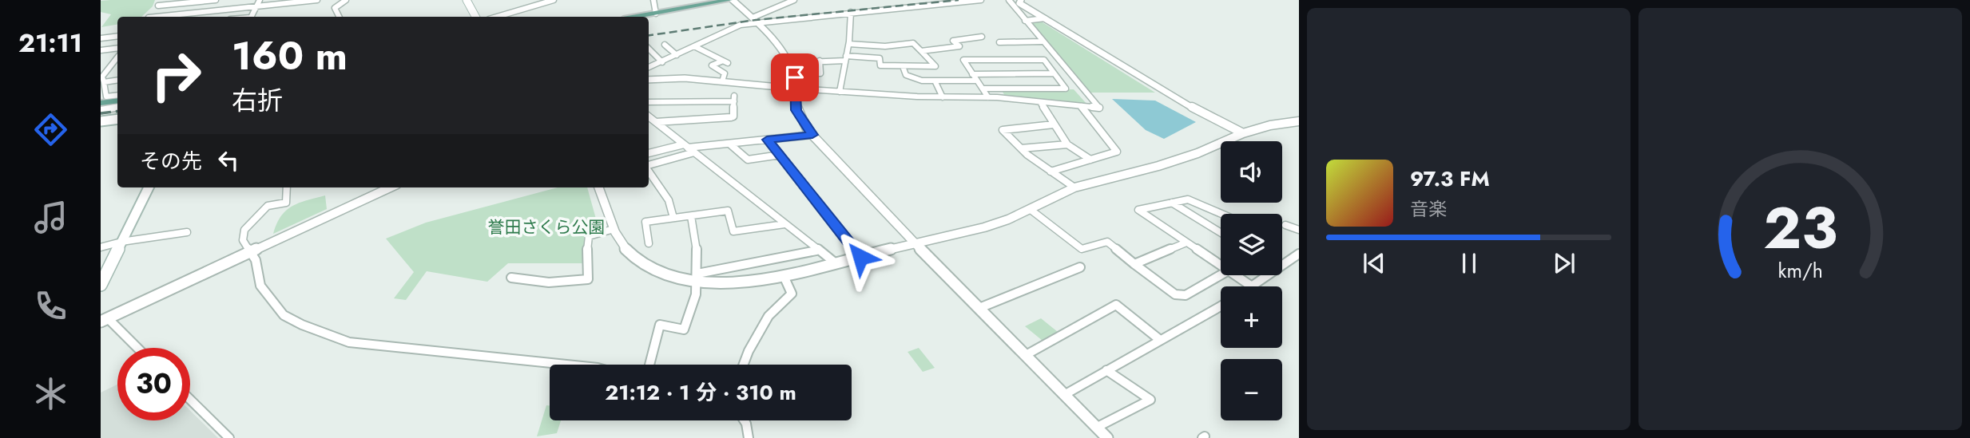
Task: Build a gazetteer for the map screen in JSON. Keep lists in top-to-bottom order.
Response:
{
  "parks": ["誉田さくら公園"],
  "page": {
    "tabs": "21:11",
    "turn": ["160 m", "右折"],
    "then": "その先",
    "map_buttons": ["+", "−"],
    "song": ["97.3 FM", "音楽"],
    "limit": "30",
    "trip": "21:12 · 1 分 · 310 m",
    "gauge": ["23", "km/h"]
  }
}
